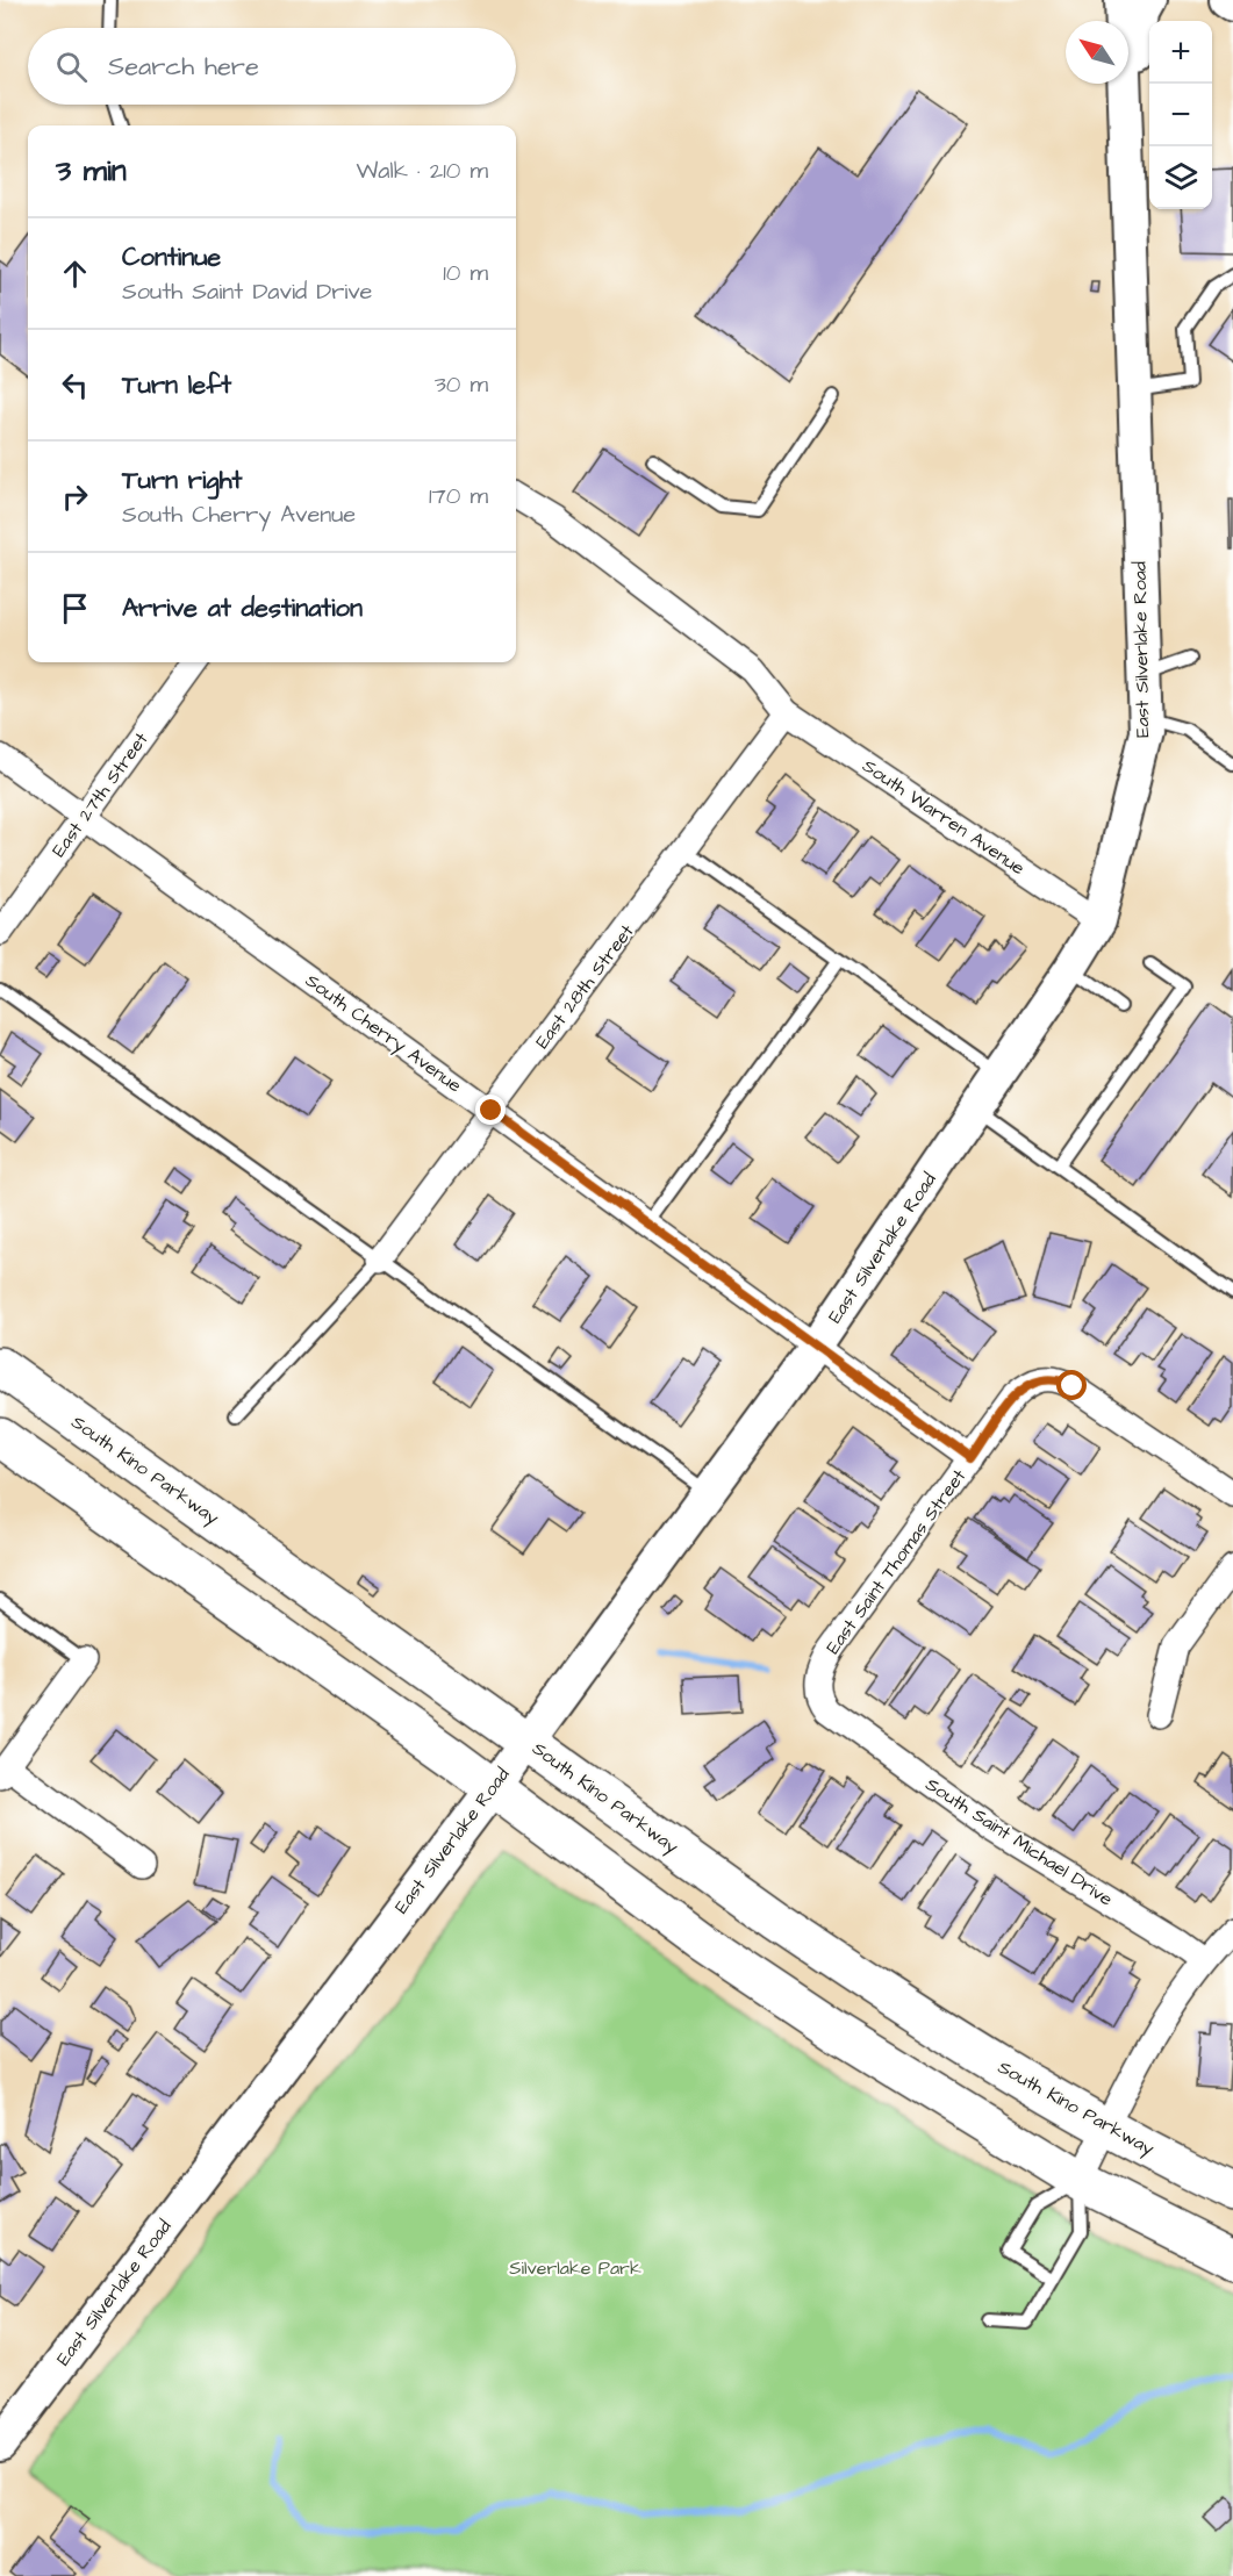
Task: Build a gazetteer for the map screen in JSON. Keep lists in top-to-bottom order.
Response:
{
  "streets": {
    "main road": ["South Kino Parkway"],
    "street": [
      "East Silverlake Road",
      "East 27th Street",
      "South Warren Avenue",
      "East 28th Street",
      "South Cherry Avenue",
      "East Saint Thomas Street",
      "South Saint Michael Drive"
    ]
  },
  "crossings": [
    ["East Silverlake Road", "South Warren Avenue"],
    ["East Silverlake Road", "South Cherry Avenue"],
    ["East Silverlake Road", "South Kino Parkway"],
    ["East 27th Street", "South Cherry Avenue"],
    ["South Warren Avenue", "East 28th Street"],
    ["East 28th Street", "South Cherry Avenue"],
    ["South Cherry Avenue", "East Saint Thomas Street"],
    ["East Saint Thomas Street", "South Saint Michael Drive"]
  ],
  "parks": ["Silverlake Park"],
  "north": "top left",
  "page": {
    "map_buttons": ["+", "−"],
    "search": "Search here",
    "heading": ["3 min", "Walk · 210 m"],
    "list": [
      ["Continue", "South Saint David Drive", "10 m"],
      ["Turn left", "30 m"],
      ["Turn right", "South Cherry Avenue", "170 m"],
      "Arrive at destination"
    ]
  }
}
